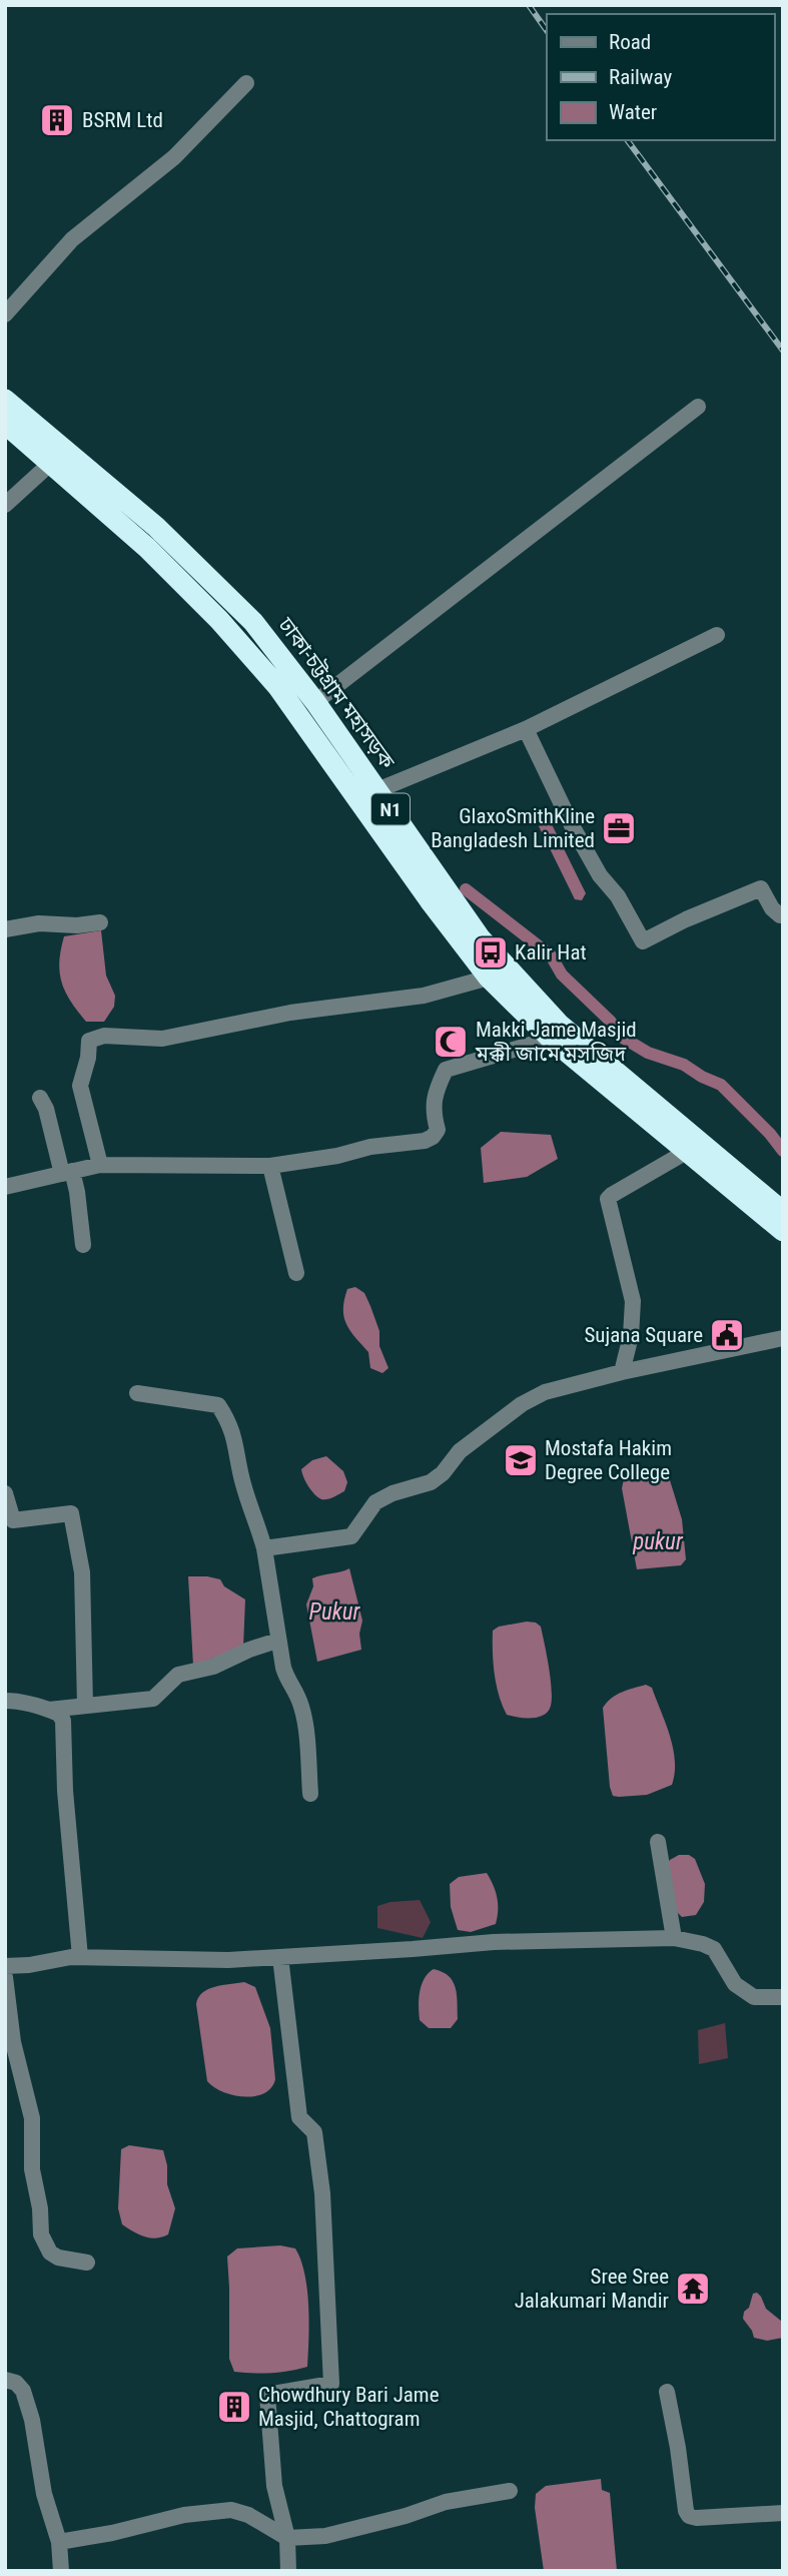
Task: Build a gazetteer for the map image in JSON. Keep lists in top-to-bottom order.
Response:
{
  "streets": {
    "highway": ["ঢাকা-চট্টগ্রাম মহাসড়ক", "N1"]
  },
  "water": ["pukur", "Pukur"],
  "places": {
    "building": ["BSRM Ltd", "Chowdhury Bari Jame Masjid, Chattogram"],
    "office": ["GlaxoSmithKline Bangladesh Limited"],
    "bus stop": ["Kalir Hat"],
    "mosque": ["Makki Jame Masjid মক্কী জামে মসজিদ"],
    "public building": ["Sujana Square"],
    "school or university": ["Mostafa Hakim Degree College"],
    "temple": ["Sree Sree Jalakumari Mandir"]
  },
  "legend": ["Road", "Railway", "Water"]
}
